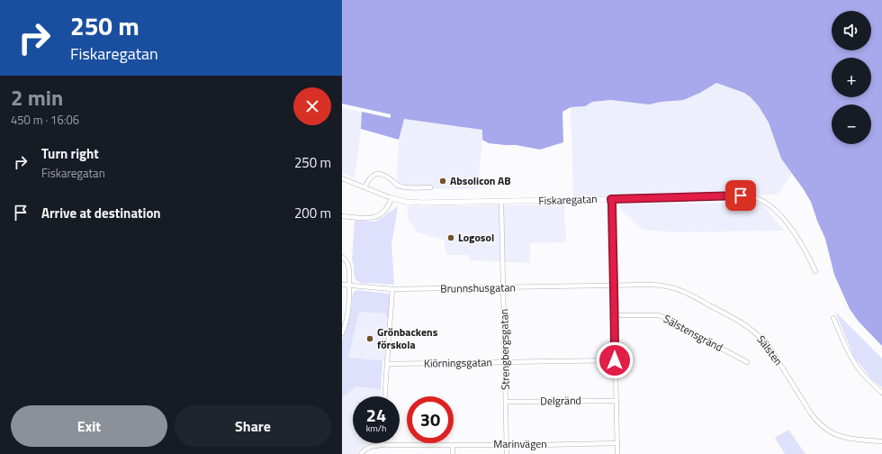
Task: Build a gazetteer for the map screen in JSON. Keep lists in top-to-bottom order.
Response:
{
  "streets": {
    "street": [
      "Fiskaregatan",
      "Brunnshusgatan",
      "Sälstensgränd",
      "Strengbergsgatan",
      "Sälsten",
      "Kiörningsgatan",
      "Delgränd",
      "Marinvägen"
    ]
  },
  "crossings": [
    ["Fiskaregatan", "Strengbergsgatan"],
    ["Brunnshusgatan", "Strengbergsgatan"],
    ["Brunnshusgatan", "Sälsten"],
    ["Strengbergsgatan", "Kiörningsgatan"],
    ["Strengbergsgatan", "Delgränd"],
    ["Strengbergsgatan", "Marinvägen"]
  ],
  "places": ["Absolicon AB", "Logosol", "Grönbackens förskola"],
  "page": {
    "turn": ["250 m", "Fiskaregatan"],
    "map_buttons": ["+", "−"],
    "heading": ["2 min", "450 m · 16:06"],
    "list": [
      {
        "name": "Turn right",
        "note": "Fiskaregatan",
        "value": "250 m"
      },
      {
        "name": "Arrive at destination",
        "value": "200 m"
      }
    ],
    "speed": "24 km/h",
    "limit": "30",
    "buttons": ["Exit", "Share"]
  }
}
